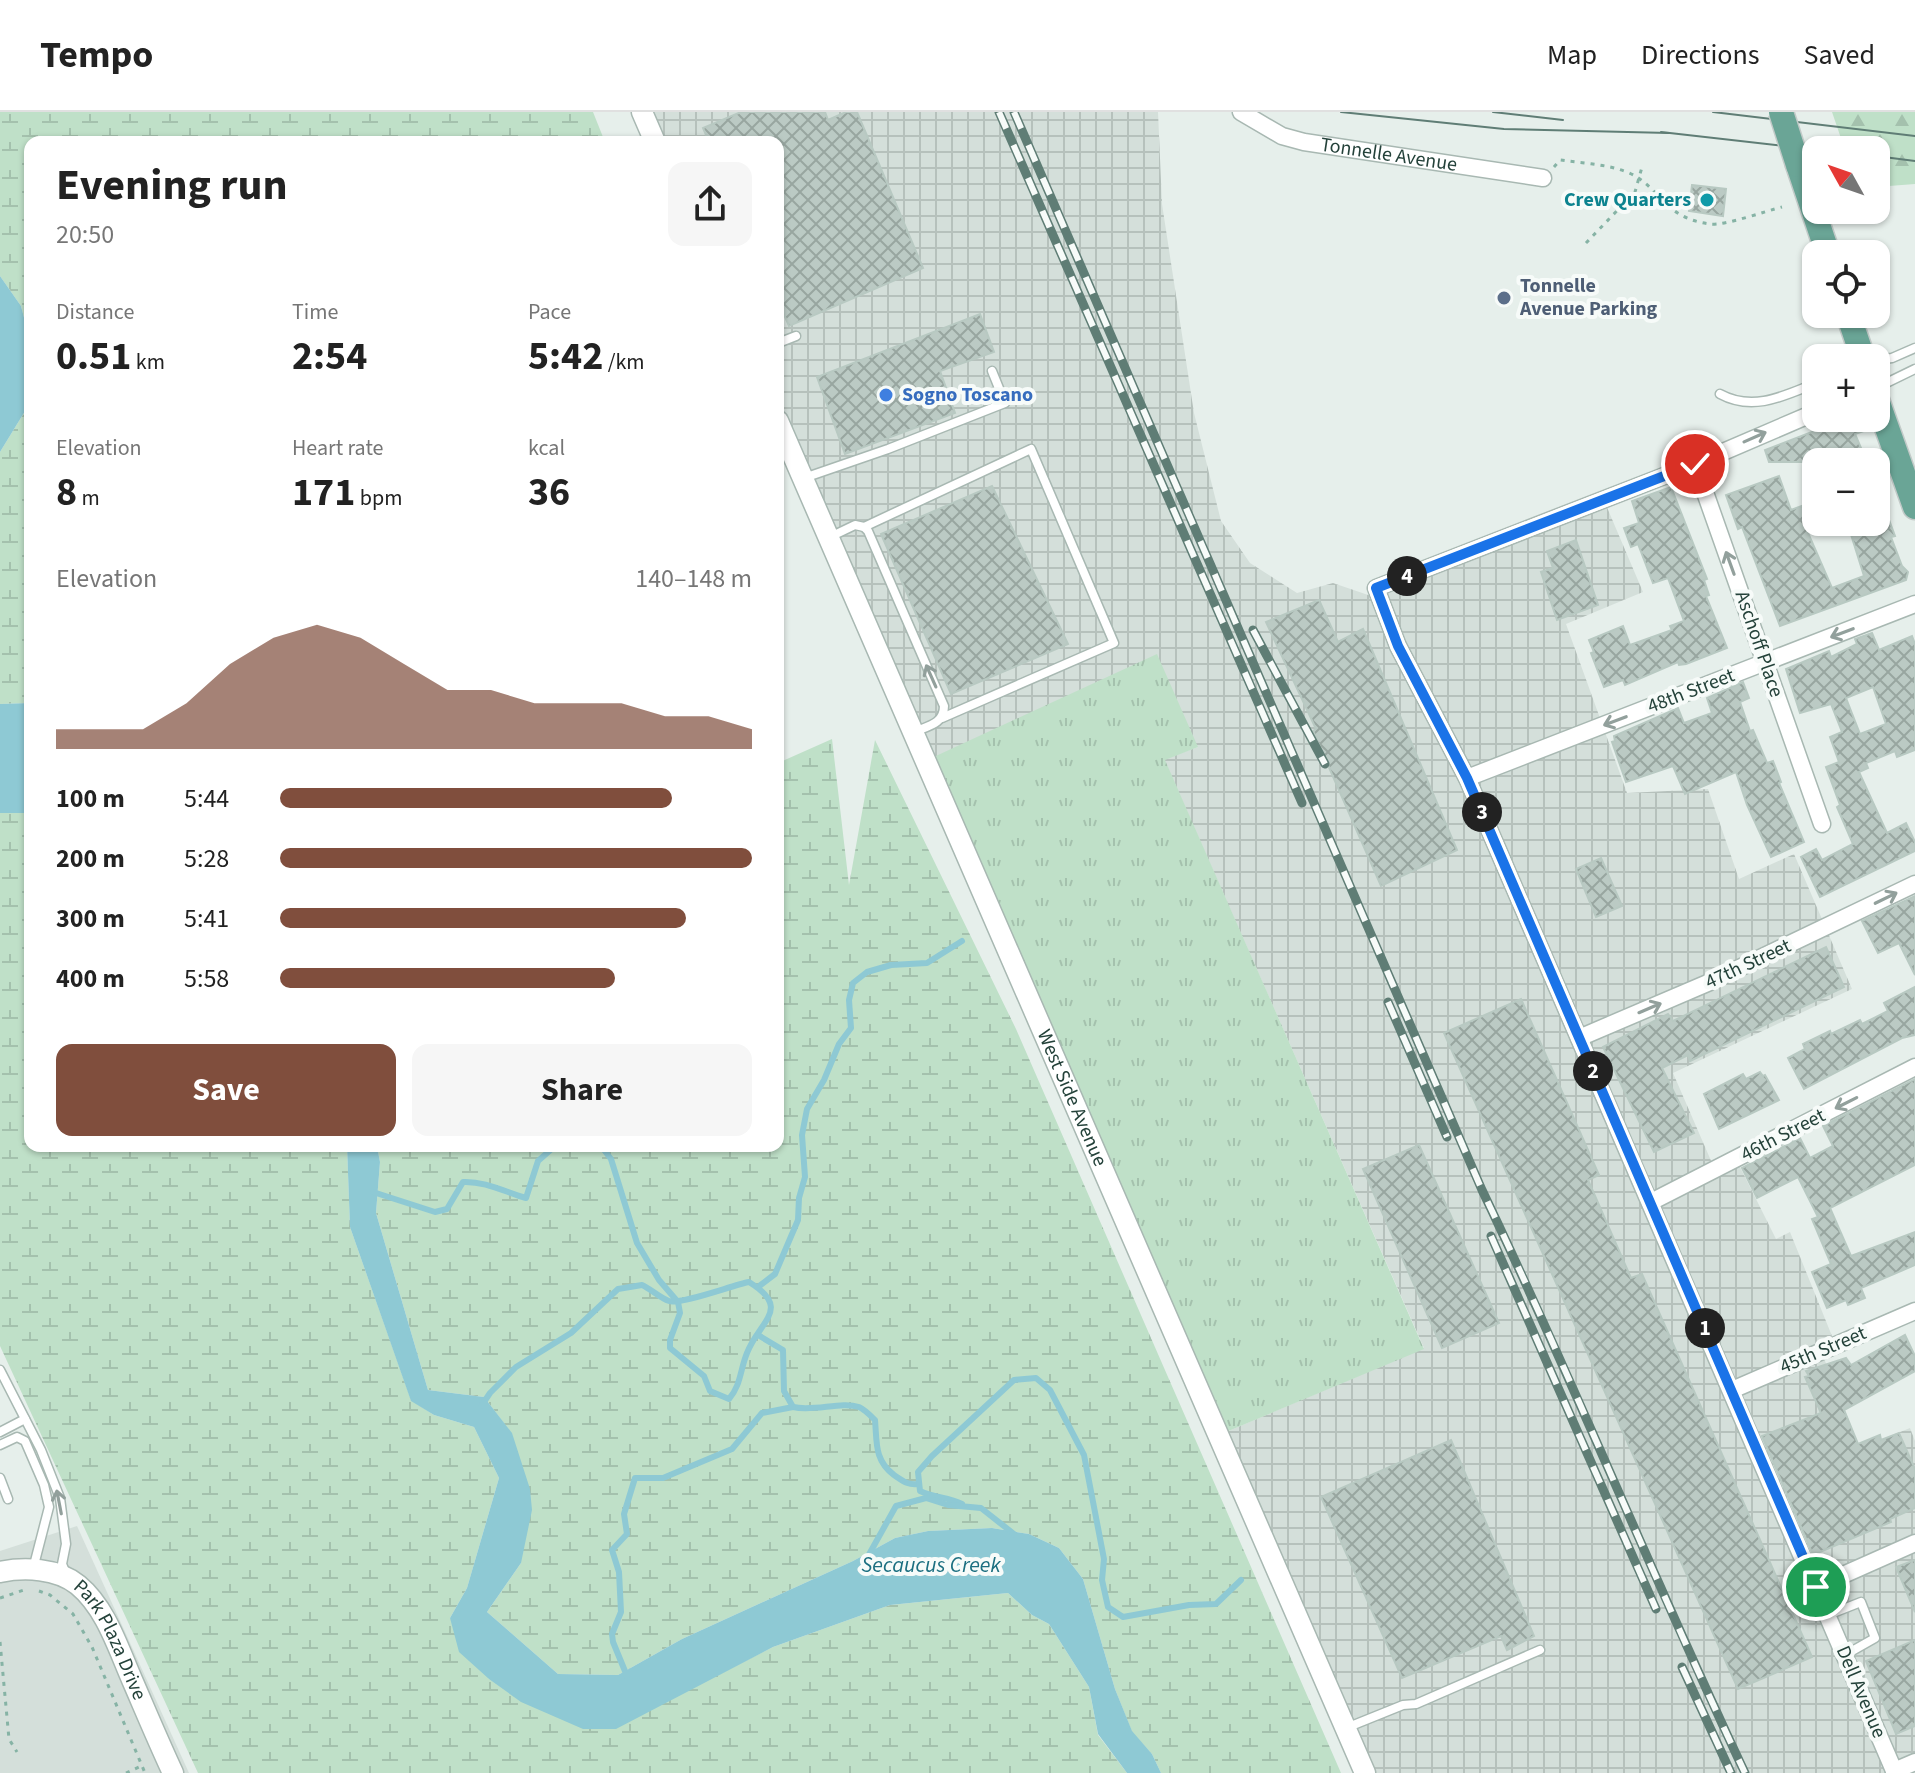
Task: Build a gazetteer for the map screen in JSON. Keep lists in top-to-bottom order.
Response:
{
  "streets": {
    "street": [
      "Tonnelle Avenue",
      "Aschoff Place",
      "48th Street",
      "47th Street",
      "West Side Avenue",
      "46th Street",
      "45th Street",
      "Park Plaza Drive",
      "Dell Avenue"
    ]
  },
  "crossings": [
    ["Aschoff Place", "48th Street"],
    ["Aschoff Place", "Dell Avenue"],
    ["48th Street", "Dell Avenue"],
    ["47th Street", "Dell Avenue"],
    ["46th Street", "Dell Avenue"],
    ["45th Street", "Dell Avenue"]
  ],
  "one_way": [
    "Aschoff Place",
    "48th Street",
    "47th Street",
    "46th Street"
  ],
  "water": ["Secaucus Creek"],
  "places": ["Crew Quarters", "Tonnelle Avenue Parking", "Sogno Toscano"],
  "north": "top left",
  "page": {
    "header": "Tempo",
    "nav": ["Map", "Directions", "Saved"],
    "map_buttons": ["+", "−"],
    "heading": ["Evening run", "20:50"],
    "stats": [
      ["Distance", "0.51 km"],
      ["Time", "2:54"],
      ["Pace", "5:42 /km"],
      ["Elevation", "8 m"],
      ["Heart rate", "171 bpm"],
      ["kcal", "36"]
    ],
    "chart": ["Elevation", "140–148 m"],
    "pins": [
      "4",
      "3",
      "2",
      "1"
    ],
    "list": [
      {
        "name": "100 m",
        "note": "5:44"
      },
      {
        "name": "200 m",
        "note": "5:28"
      },
      {
        "name": "300 m",
        "note": "5:41"
      },
      {
        "name": "400 m",
        "note": "5:58"
      }
    ],
    "buttons": ["Save", "Share"]
  }
}
